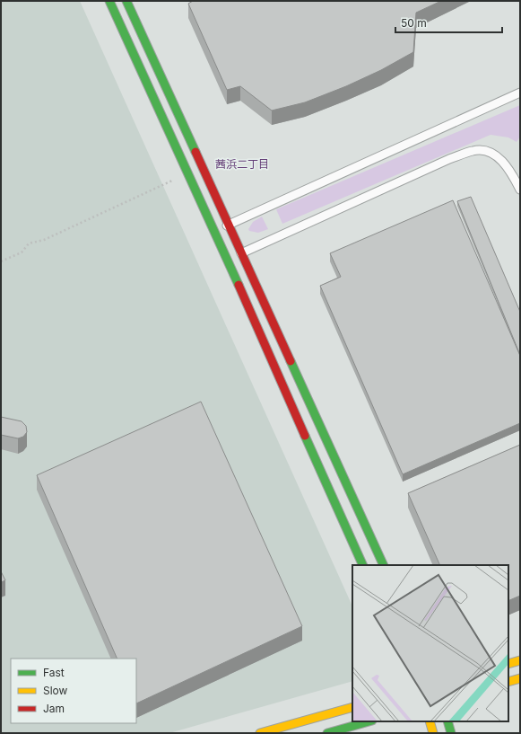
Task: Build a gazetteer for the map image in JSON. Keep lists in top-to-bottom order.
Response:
{
  "districts": ["茜浜二丁目"],
  "legend": ["Fast", "Slow", "Jam"],
  "scale_bar": "50 m"
}
